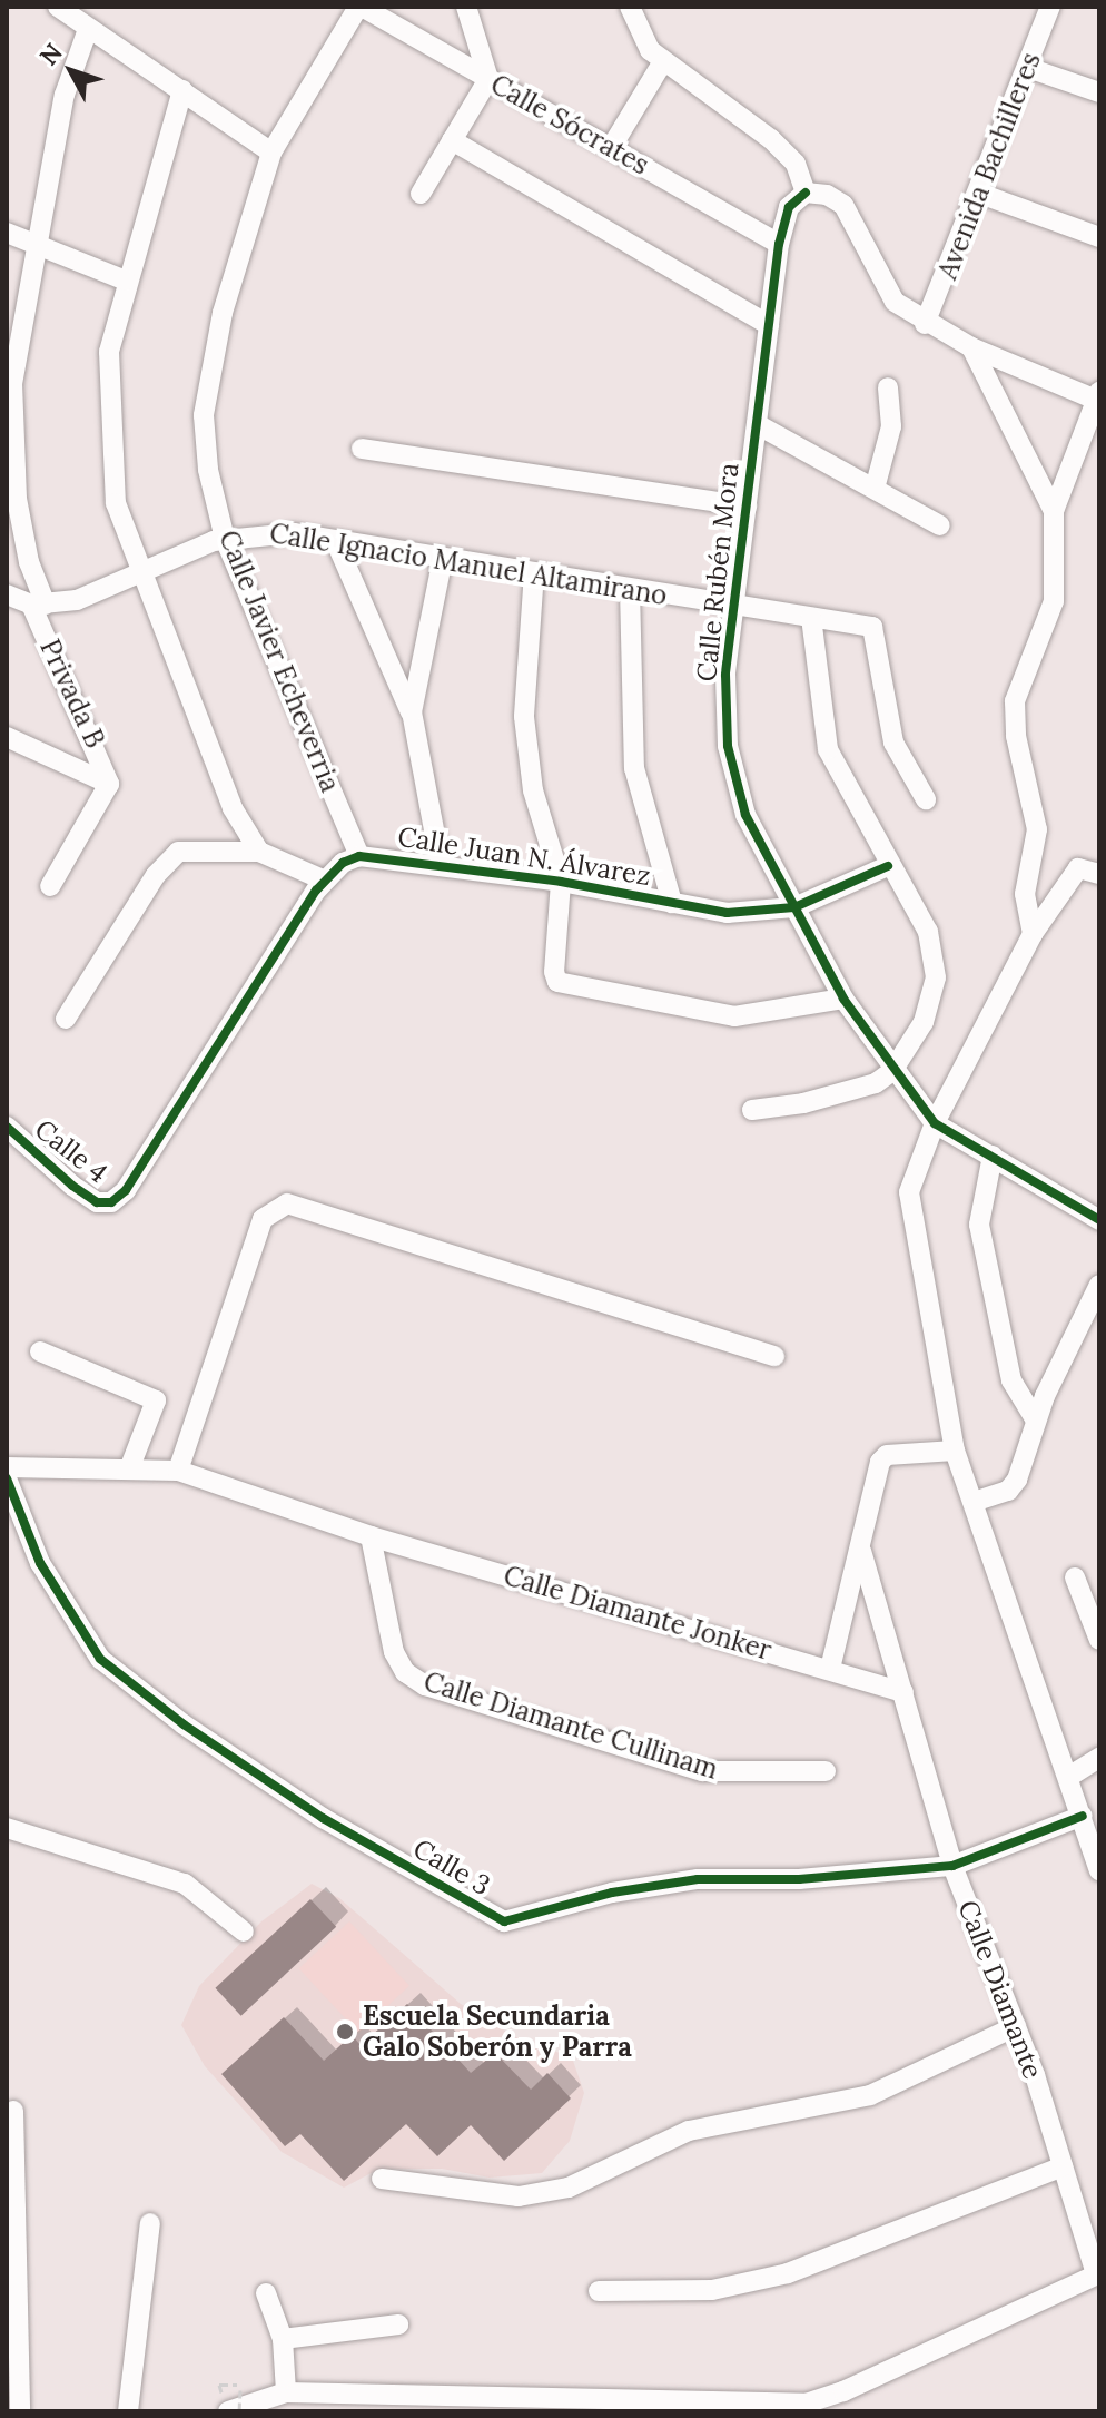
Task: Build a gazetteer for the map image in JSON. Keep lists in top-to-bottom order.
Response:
{
  "streets": {
    "street": [
      "Calle Sócrates",
      "Avenida Bachilleres",
      "Calle Ignacio Manuel Altamirano",
      "Calle Rubén Mora",
      "Calle Javier Echeverria",
      "Privada B",
      "Calle Juan N. Álvarez",
      "Calle 4",
      "Calle Diamante Jonker",
      "Calle Diamante Cullinam",
      "Calle 3",
      "Calle Diamante"
    ]
  },
  "crossings": [
    ["Calle Sócrates", "Calle Rubén Mora"],
    ["Calle Sócrates", "Calle Javier Echeverria"],
    ["Calle Ignacio Manuel Altamirano", "Calle Rubén Mora"],
    ["Calle Ignacio Manuel Altamirano", "Calle Javier Echeverria"],
    ["Calle Ignacio Manuel Altamirano", "Privada B"],
    ["Calle Rubén Mora", "Calle Juan N. Álvarez"],
    ["Calle Javier Echeverria", "Calle Juan N. Álvarez"],
    ["Calle Juan N. Álvarez", "Calle 4"],
    ["Calle Diamante Jonker", "Calle Diamante Cullinam"],
    ["Calle Diamante Jonker", "Calle Diamante"],
    ["Calle 3", "Calle Diamante"]
  ],
  "places": ["Escuela Secundaria Galo Soberón y Parra"],
  "north": "top left"
}
